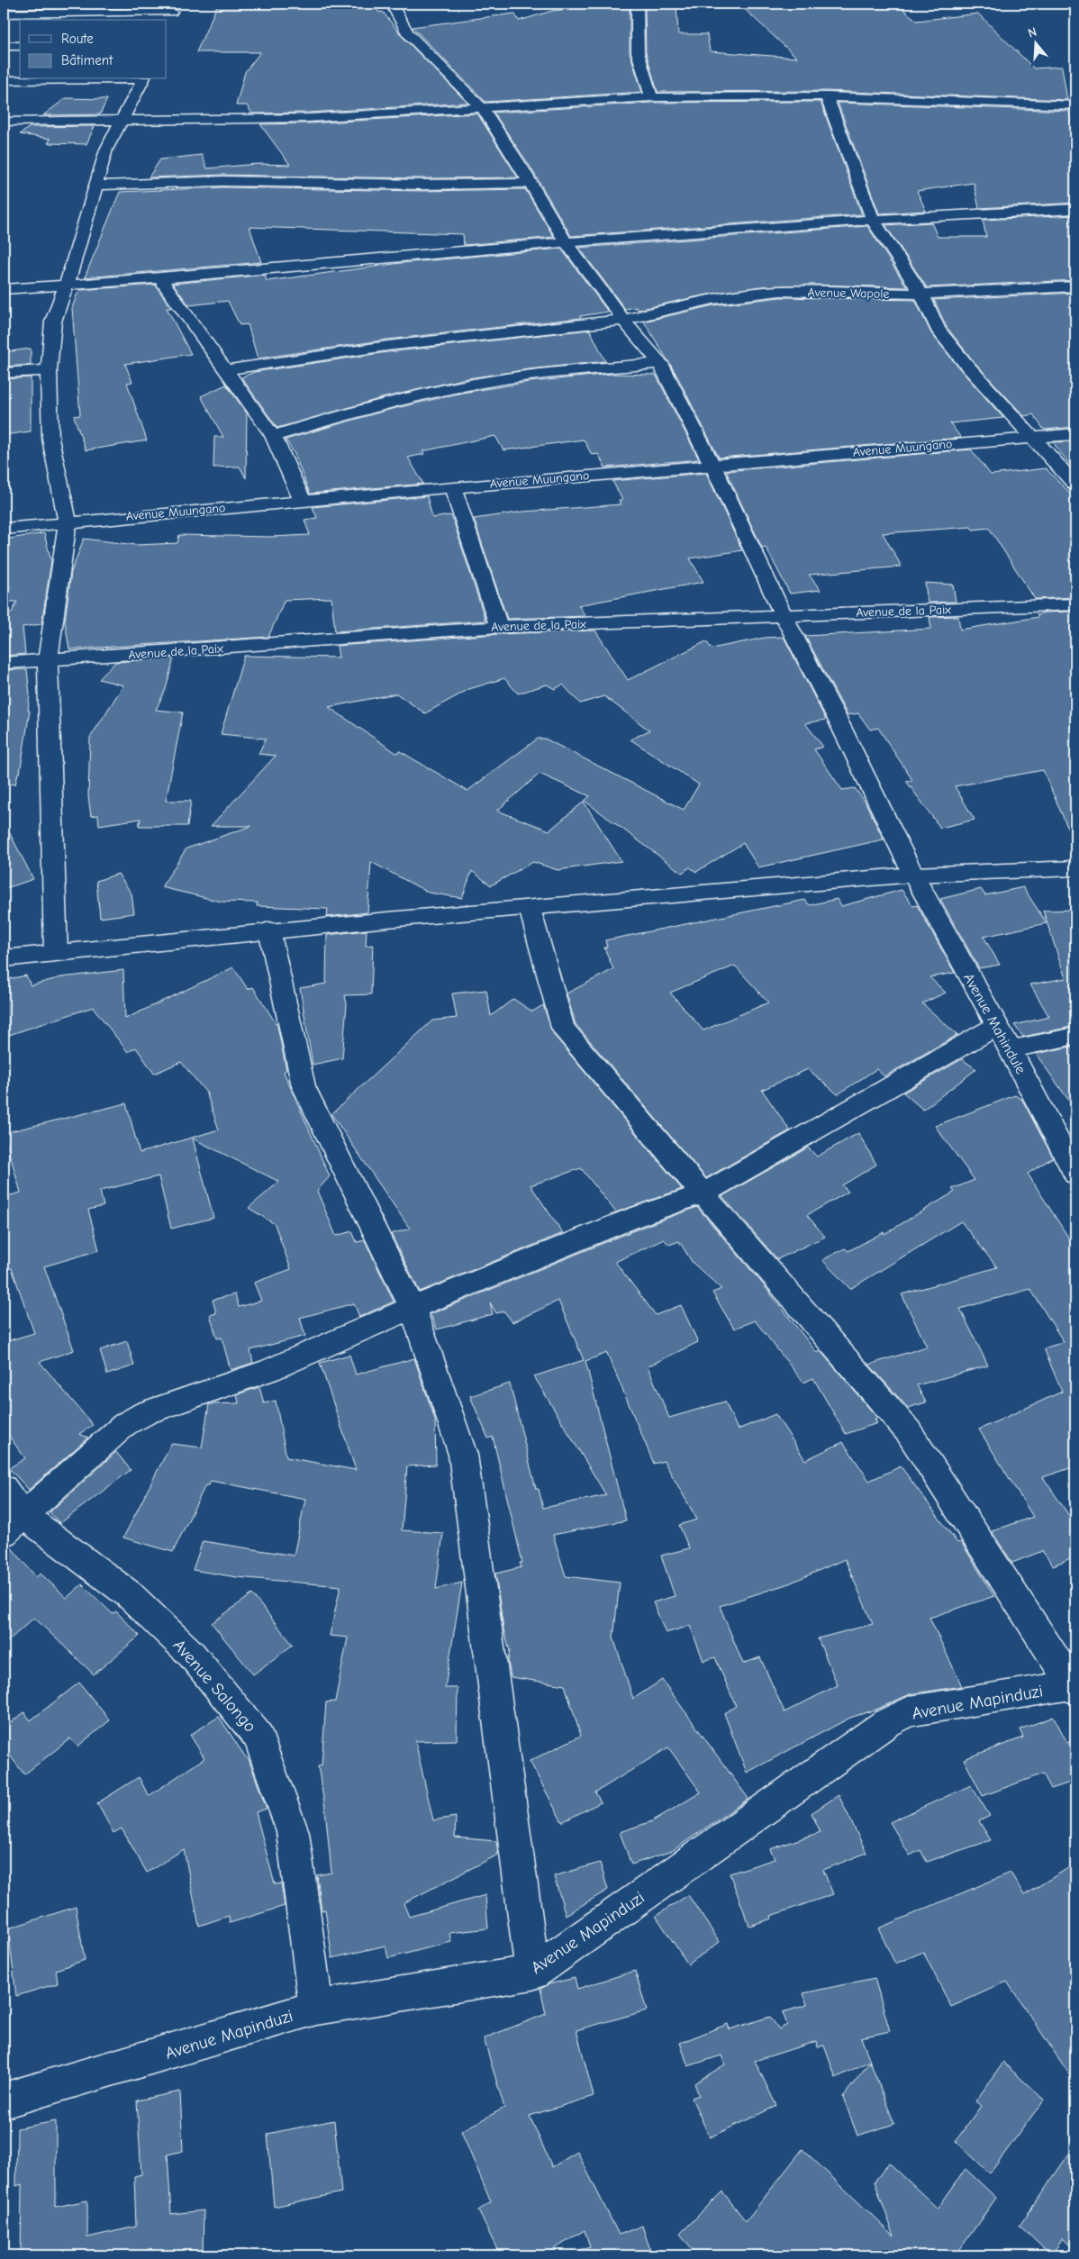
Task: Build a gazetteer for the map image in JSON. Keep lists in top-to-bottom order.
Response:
{
  "streets": {
    "street": [
      "Avenue Wapole",
      "Avenue Muungano",
      "Avenue de la Paix",
      "Avenue Mahindule",
      "Avenue Salongo",
      "Avenue Mapinduzi"
    ]
  },
  "crossings": [
    ["Avenue Wapole", "Avenue Mahindule"],
    ["Avenue Muungano", "Avenue Mahindule"],
    ["Avenue de la Paix", "Avenue Mahindule"],
    ["Avenue Salongo", "Avenue Mapinduzi"]
  ],
  "legend": ["Route", "Bâtiment"],
  "north": "top"
}
